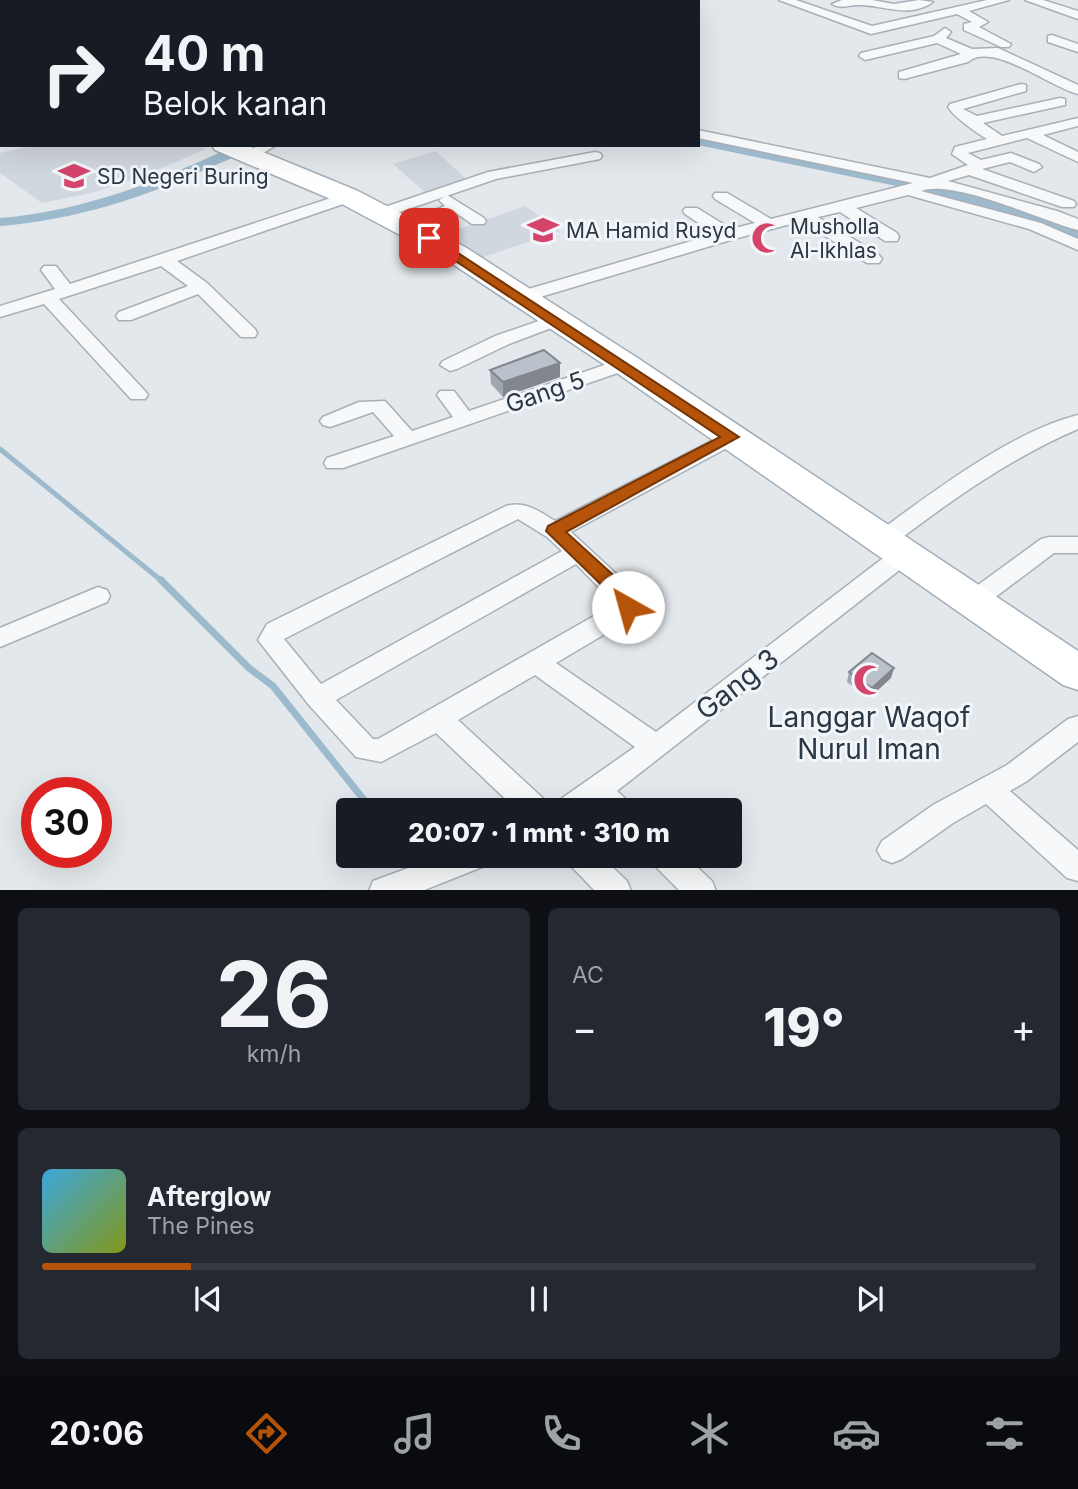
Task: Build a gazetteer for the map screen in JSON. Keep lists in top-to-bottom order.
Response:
{
  "streets": {
    "street": ["Gang 5", "Gang 3"]
  },
  "places": {
    "school or university": ["SD Negeri Buring", "MA Hamid Rusyd"],
    "mosque": ["Musholla Al-Ikhlas", "Langgar Waqof Nurul Iman"]
  },
  "page": {
    "turn": ["40 m", "Belok kanan"],
    "limit": "30",
    "trip": "20:07 · 1 mnt · 310 m",
    "tile": [
      ["26", "km/h"],
      "AC"
    ],
    "heat": ["−", "19°", "+"],
    "song": ["Afterglow", "The Pines"],
    "tabs": "20:06"
  }
}
